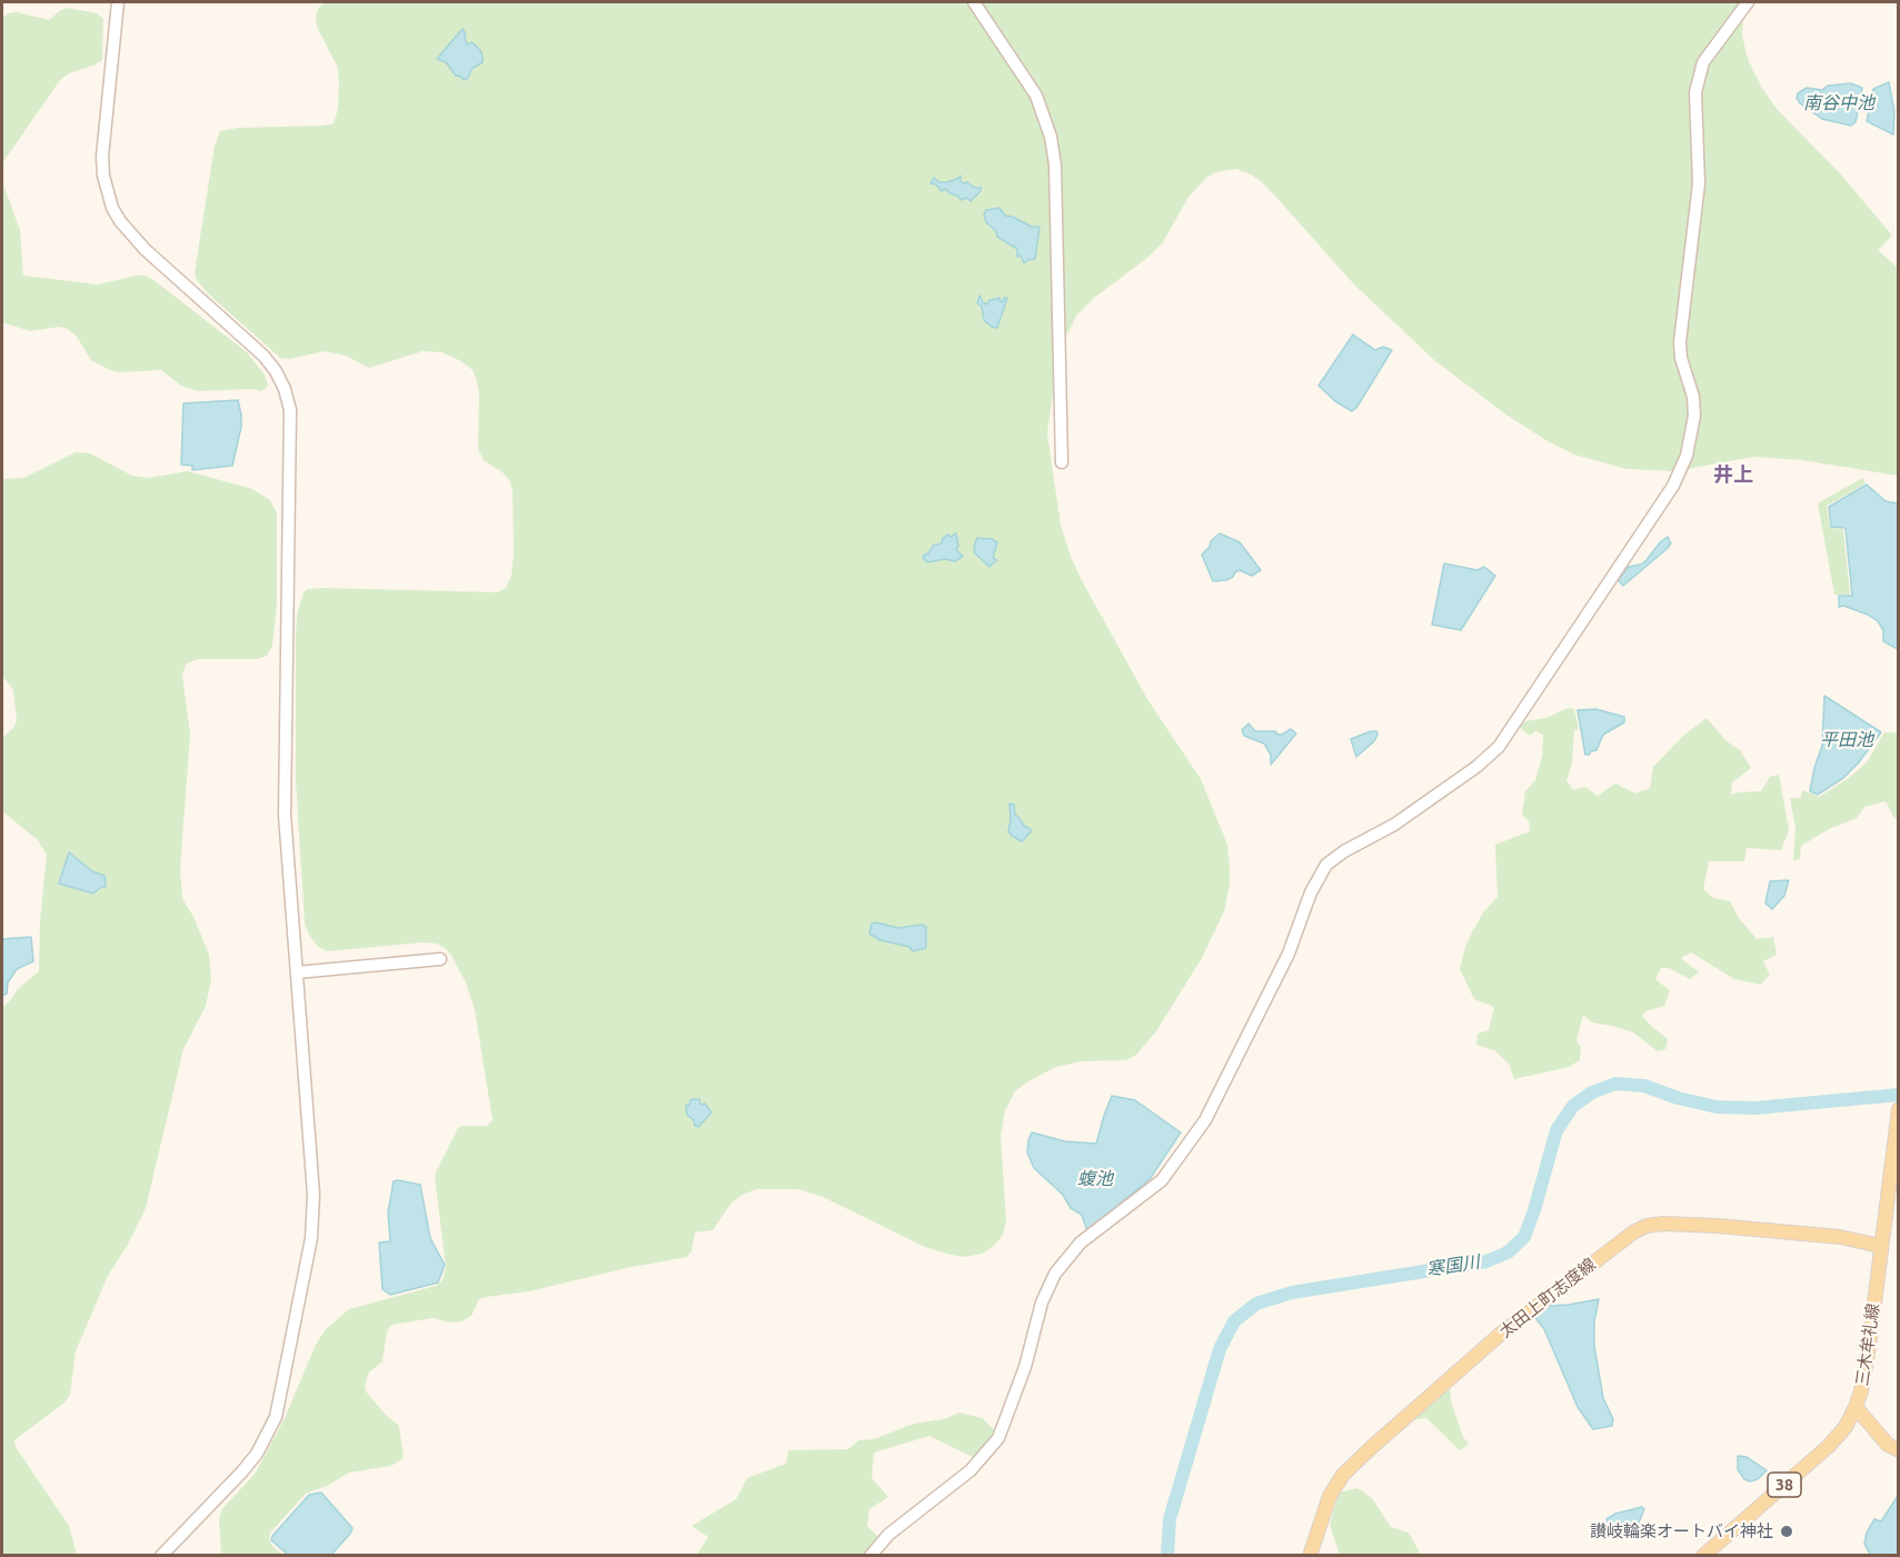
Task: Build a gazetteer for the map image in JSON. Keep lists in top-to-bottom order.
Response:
{
  "streets": {
    "main road": ["太田上町志度線", "三木牟礼線", "38"]
  },
  "crossings": [
    ["太田上町志度線", "三木牟礼線"]
  ],
  "districts": ["井上"],
  "water": [
    "南谷中池",
    "平田池",
    "蝮池",
    "寒国川"
  ],
  "places": ["讃岐輪楽オートバイ神社"]
}
